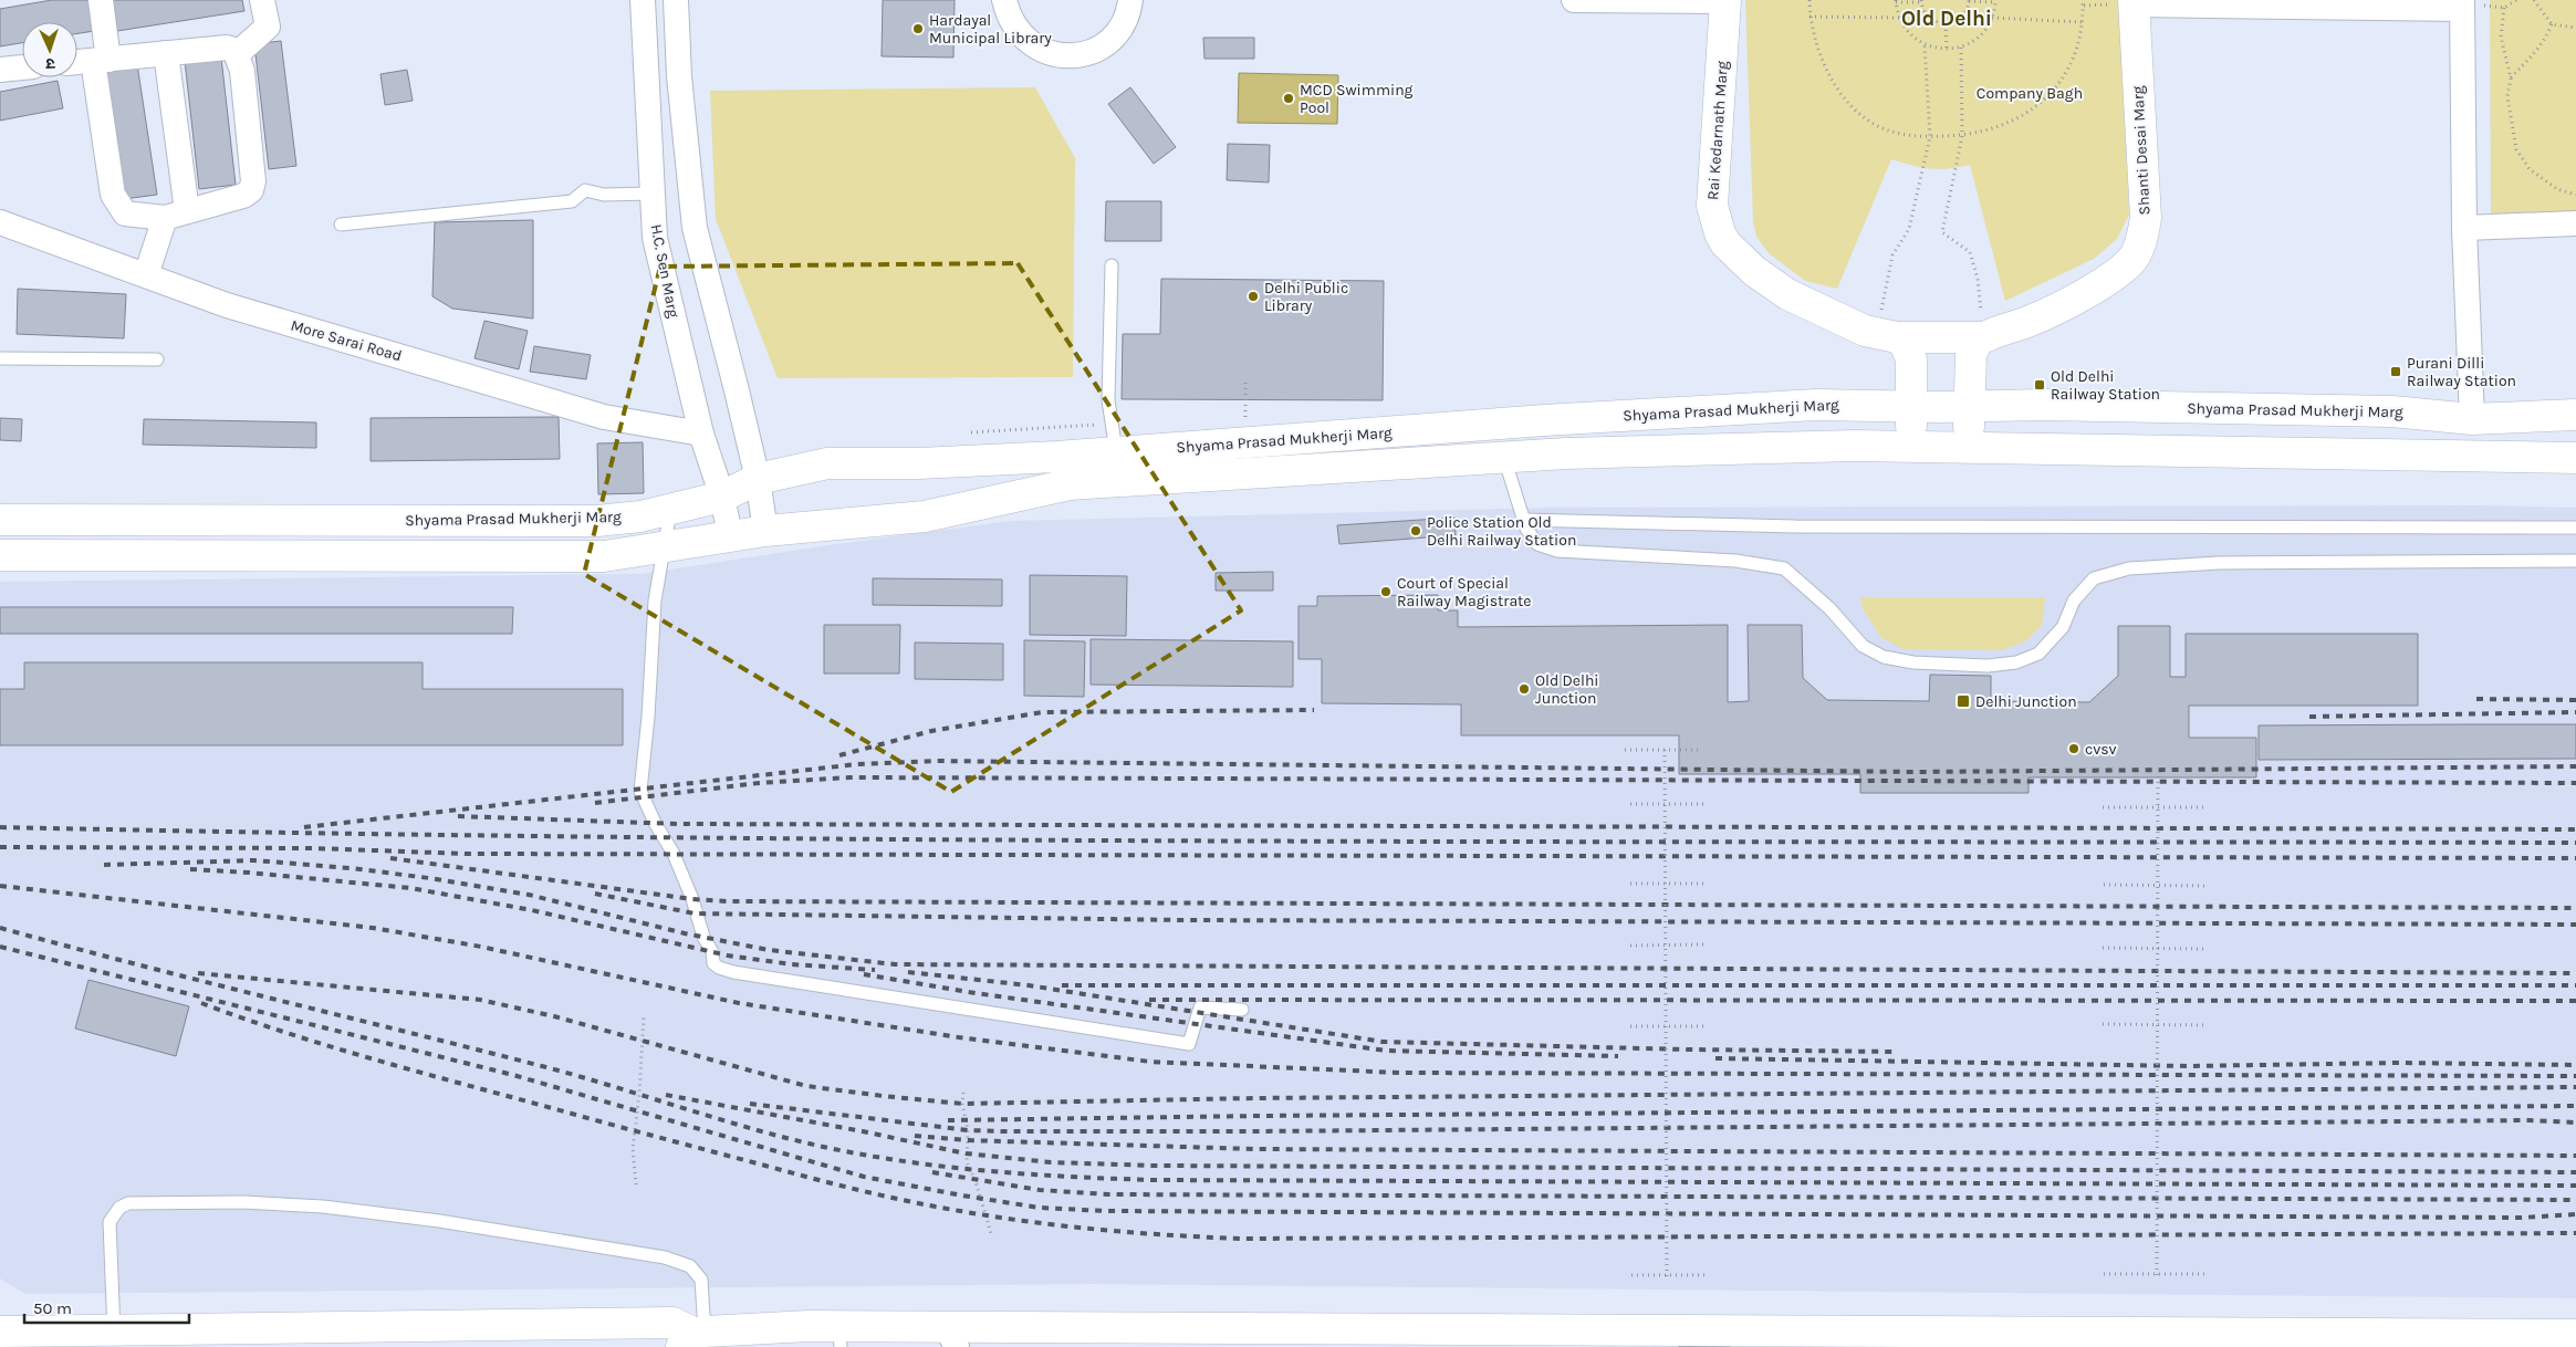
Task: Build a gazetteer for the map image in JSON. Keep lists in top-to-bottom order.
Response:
{
  "streets": {
    "main road": ["Rai Kedarnath Marg", "Shanti Desai Marg", "Shyama Prasad Mukherji Marg"],
    "street": ["H.C. Sen Marg", "More Sarai Road"]
  },
  "crossings": [
    ["Rai Kedarnath Marg", "Shanti Desai Marg"],
    ["H.C. Sen Marg", "More Sarai Road"],
    ["H.C. Sen Marg", "Shyama Prasad Mukherji Marg"]
  ],
  "districts": ["Old Delhi"],
  "parks": ["Company Bagh"],
  "places": {
    "other": [
      "Hardayal Municipal Library",
      "MCD Swimming Pool",
      "Delhi Public Library",
      "Police Station Old Delhi Railway Station",
      "Court of Special Railway Magistrate",
      "Old Delhi Junction",
      "cvsv"
    ],
    "transit": ["Purani Dilli Railway Station", "Old Delhi Railway Station", "Delhi Junction"]
  },
  "scale_bar": "50 m",
  "north": "bottom"
}
